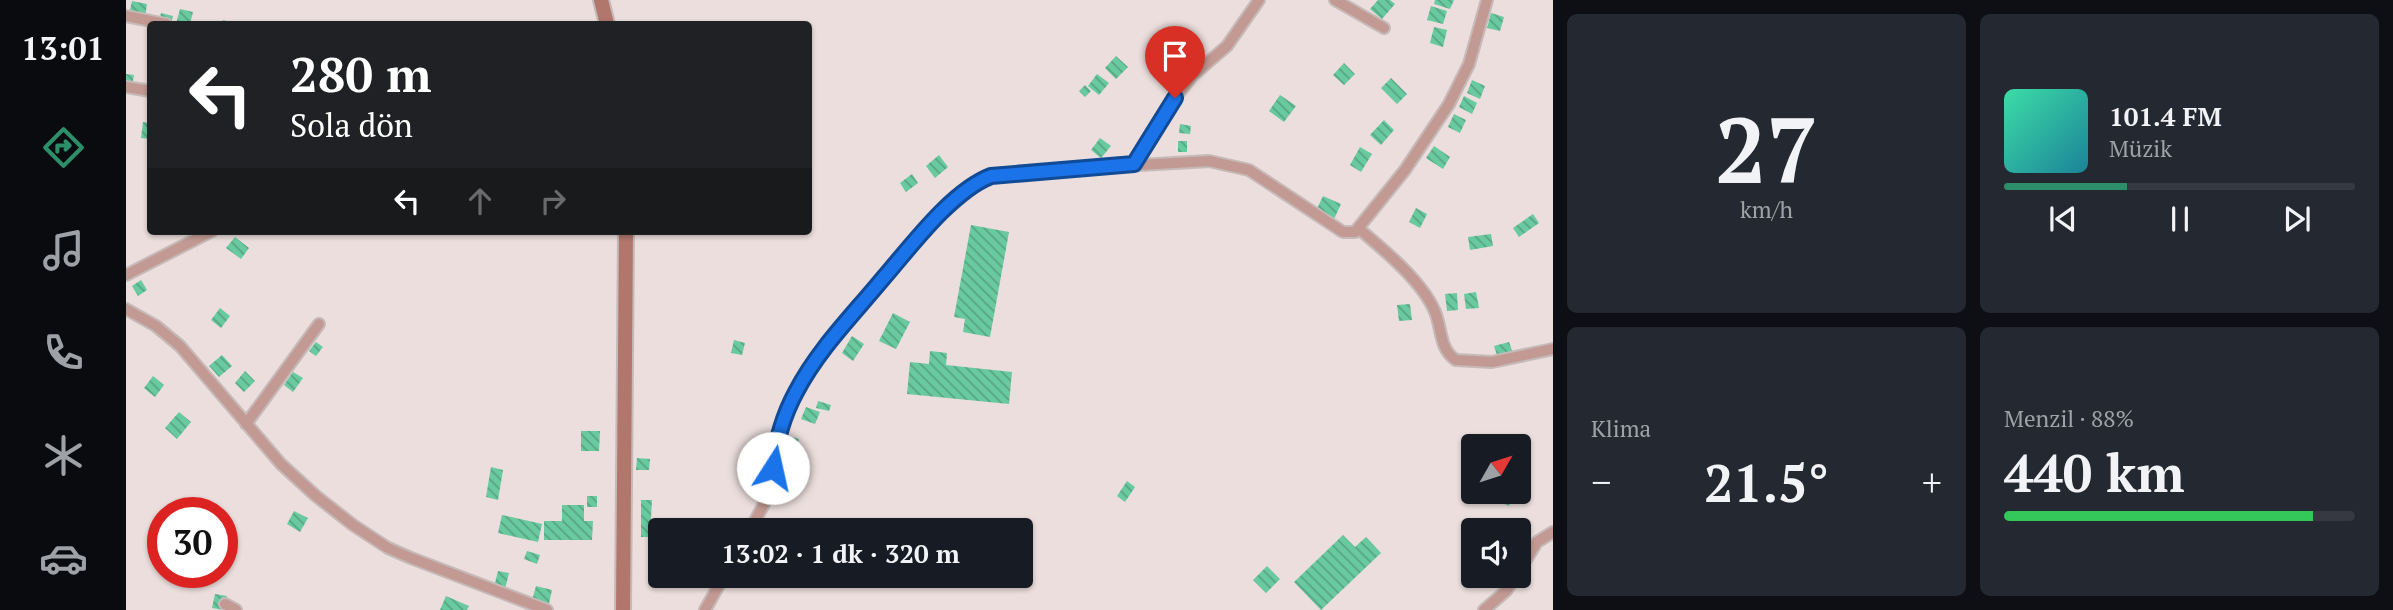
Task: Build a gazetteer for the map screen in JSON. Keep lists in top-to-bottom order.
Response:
{
  "north": "top right",
  "page": {
    "tabs": "13:01",
    "tile": [
      ["27", "km/h"],
      "Klima",
      ["Menzil · 88%", "440 km"]
    ],
    "turn": ["280 m", "Sola dön"],
    "song": ["101.4 FM", "Müzik"],
    "heat": ["−", "21.5°", "+"],
    "limit": "30",
    "trip": "13:02 · 1 dk · 320 m"
  }
}
